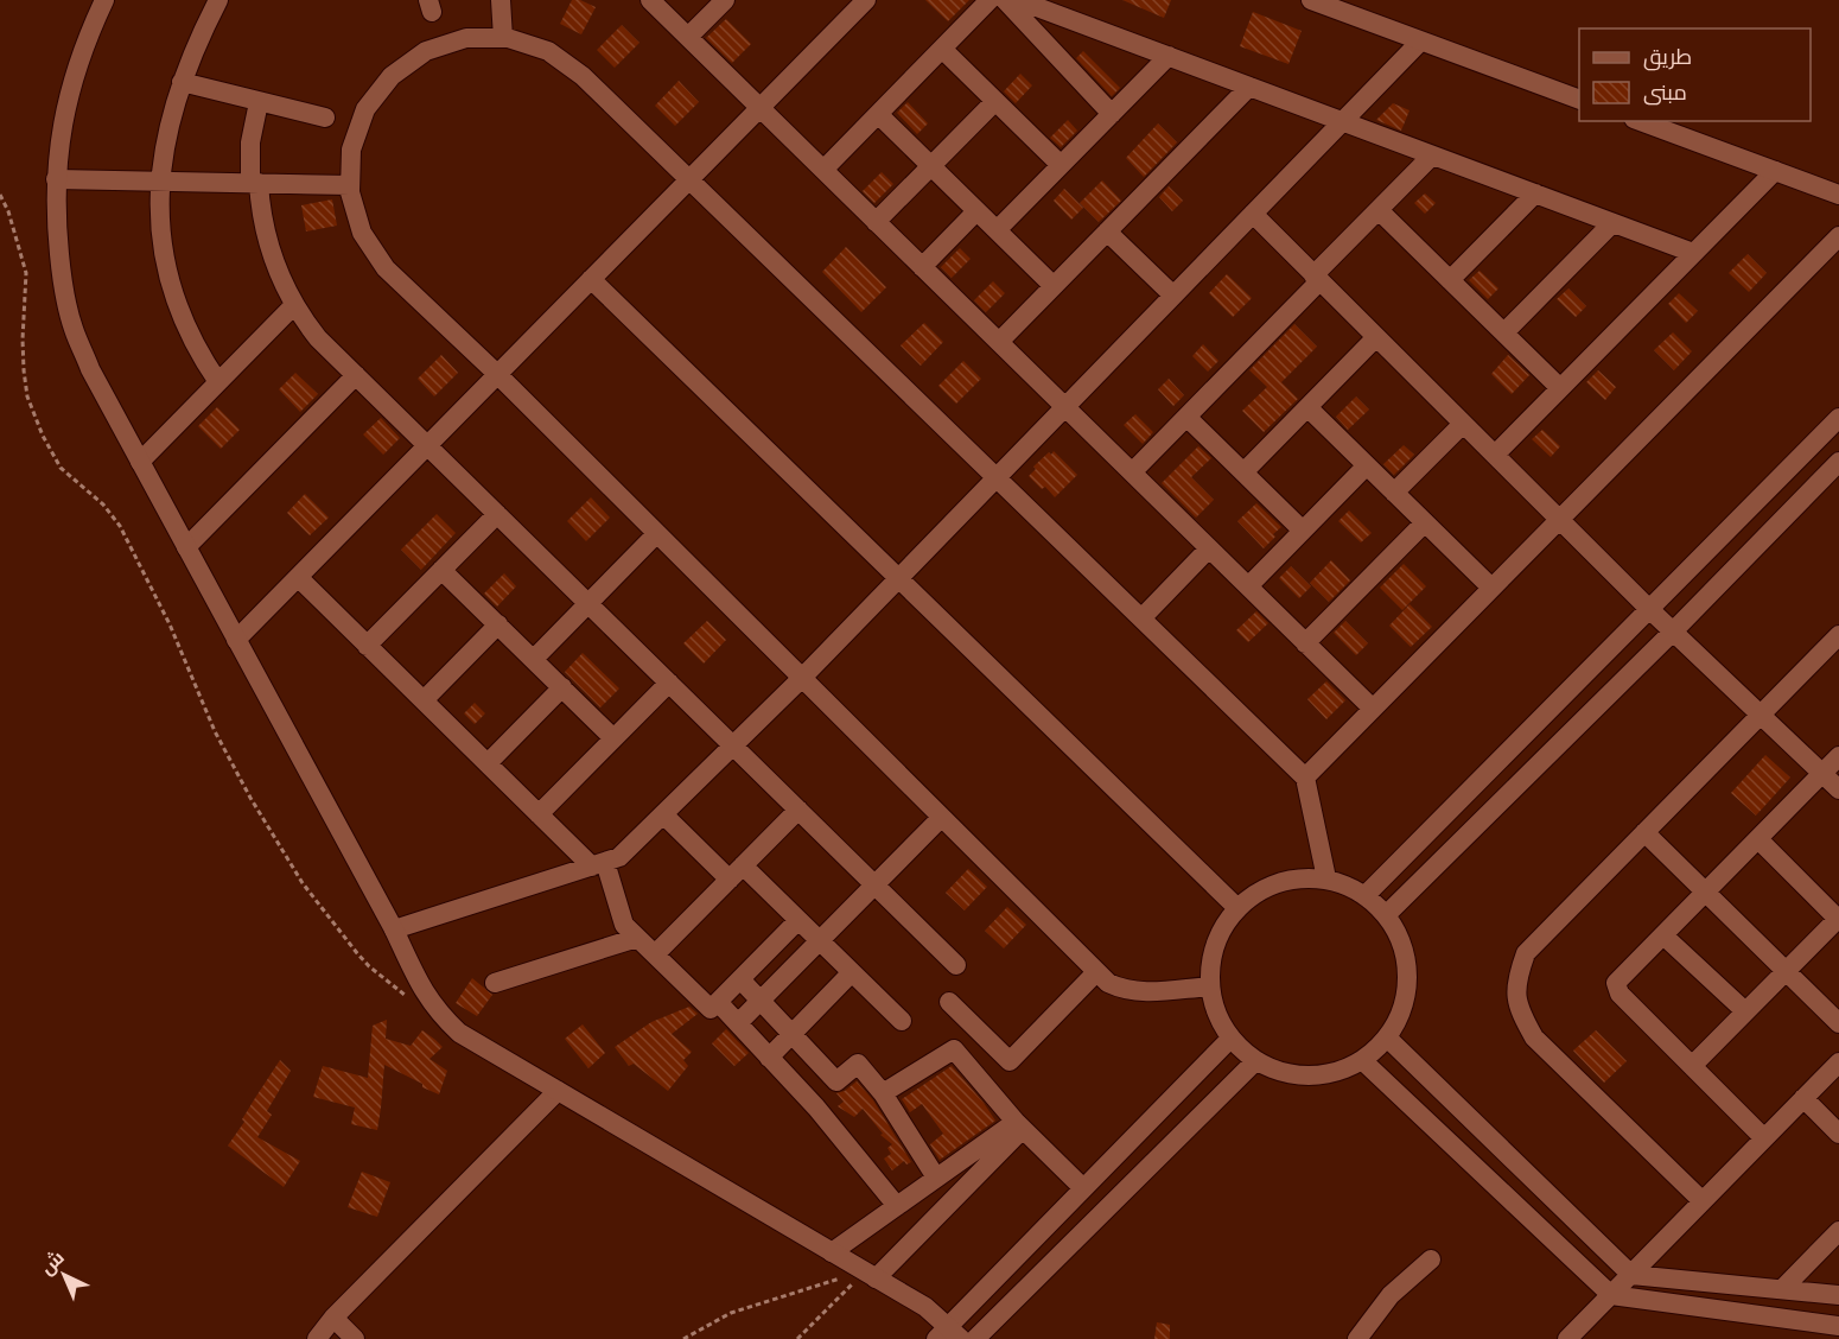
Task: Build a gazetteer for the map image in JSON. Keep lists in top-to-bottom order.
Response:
{
  "legend": ["طريق", "مبنى"],
  "north": "top left"
}
